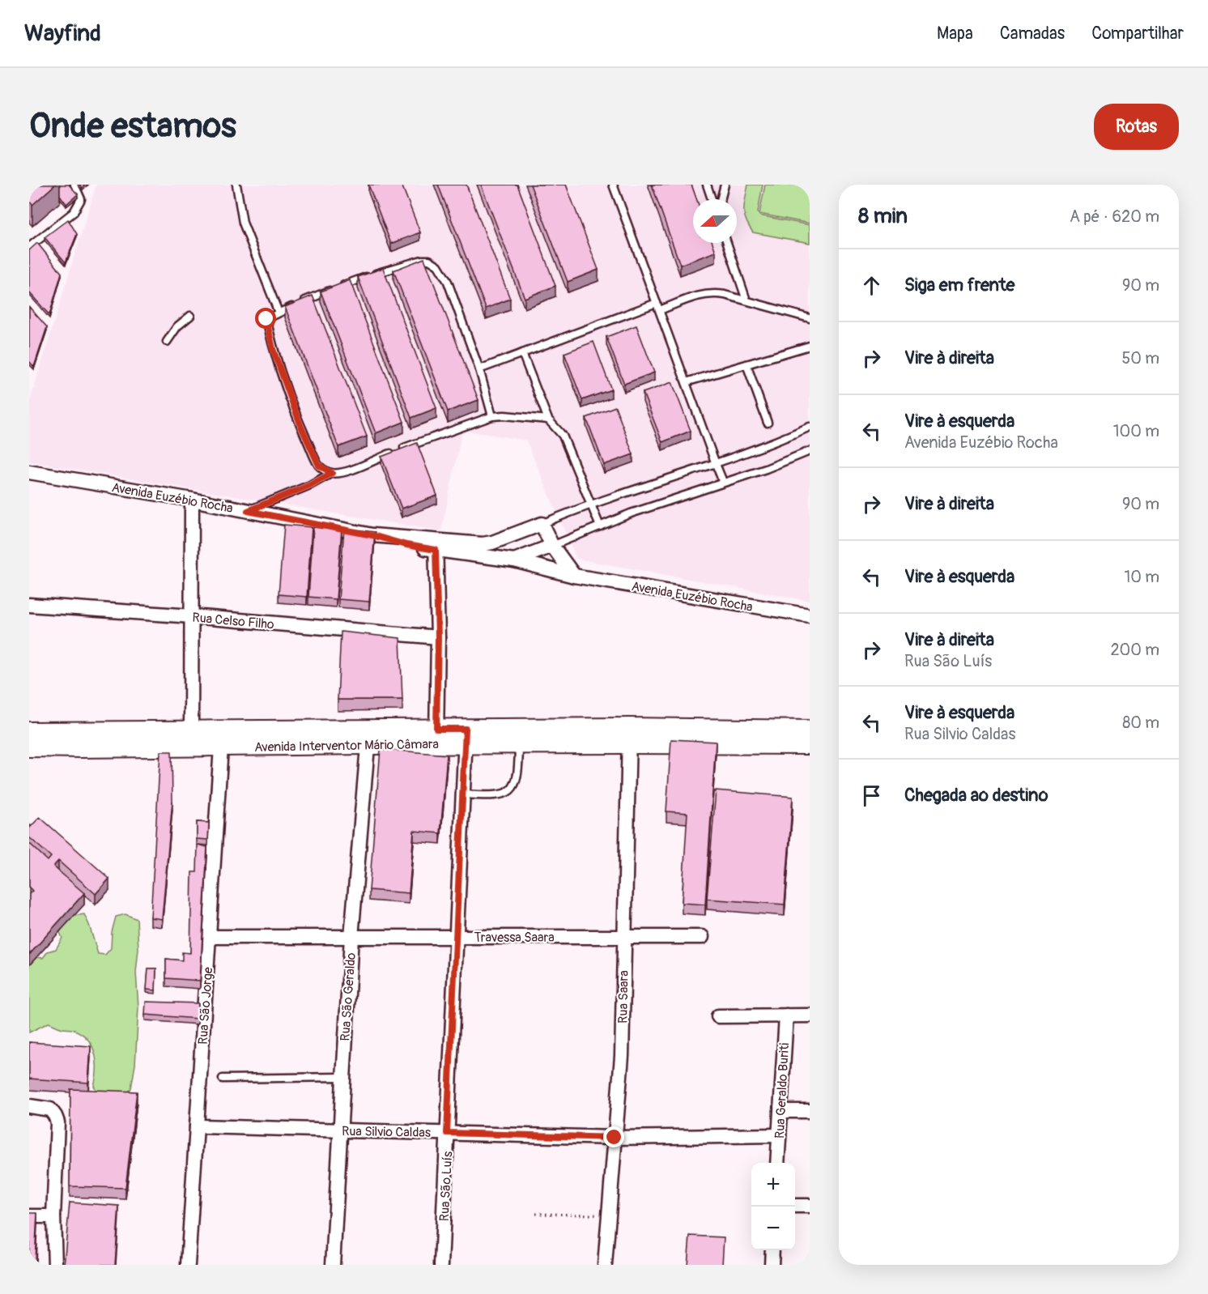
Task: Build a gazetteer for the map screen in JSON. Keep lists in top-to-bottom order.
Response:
{
  "streets": {
    "main road": ["Avenida Interventor Mário Câmara"],
    "street": [
      "Avenida Euzébio Rocha",
      "Rua Celso Filho",
      "Travessa Saara",
      "Rua São Geraldo",
      "Rua Saara",
      "Rua São Jorge",
      "Rua Geraldo Buriti",
      "Rua Silvio Caldas",
      "Rua São Luís"
    ]
  },
  "crossings": [
    ["Avenida Interventor Mário Câmara", "Rua São Geraldo"],
    ["Avenida Interventor Mário Câmara", "Rua Saara"],
    ["Avenida Interventor Mário Câmara", "Rua São Jorge"],
    ["Avenida Interventor Mário Câmara", "Rua São Luís"],
    ["Travessa Saara", "Rua São Geraldo"],
    ["Travessa Saara", "Rua Saara"],
    ["Travessa Saara", "Rua São Jorge"],
    ["Travessa Saara", "Rua São Luís"],
    ["Rua São Geraldo", "Rua Silvio Caldas"],
    ["Rua Saara", "Rua Silvio Caldas"],
    ["Rua São Jorge", "Rua Silvio Caldas"],
    ["Rua Geraldo Buriti", "Rua Silvio Caldas"],
    ["Rua Silvio Caldas", "Rua São Luís"]
  ],
  "north": "left",
  "page": {
    "header": "Wayfind",
    "nav": ["Mapa", "Camadas", "Compartilhar"],
    "buttons": "Rotas",
    "title": "Onde estamos",
    "heading": ["8 min", "A pé · 620 m"],
    "list": [
      ["Siga em frente", "90 m"],
      ["Vire à direita", "50 m"],
      ["Vire à esquerda", "Avenida Euzébio Rocha", "100 m"],
      ["Vire à direita", "90 m"],
      ["Vire à esquerda", "10 m"],
      ["Vire à direita", "Rua São Luís", "200 m"],
      ["Vire à esquerda", "Rua Silvio Caldas", "80 m"],
      "Chegada ao destino"
    ],
    "map_buttons": ["+", "−"]
  }
}
